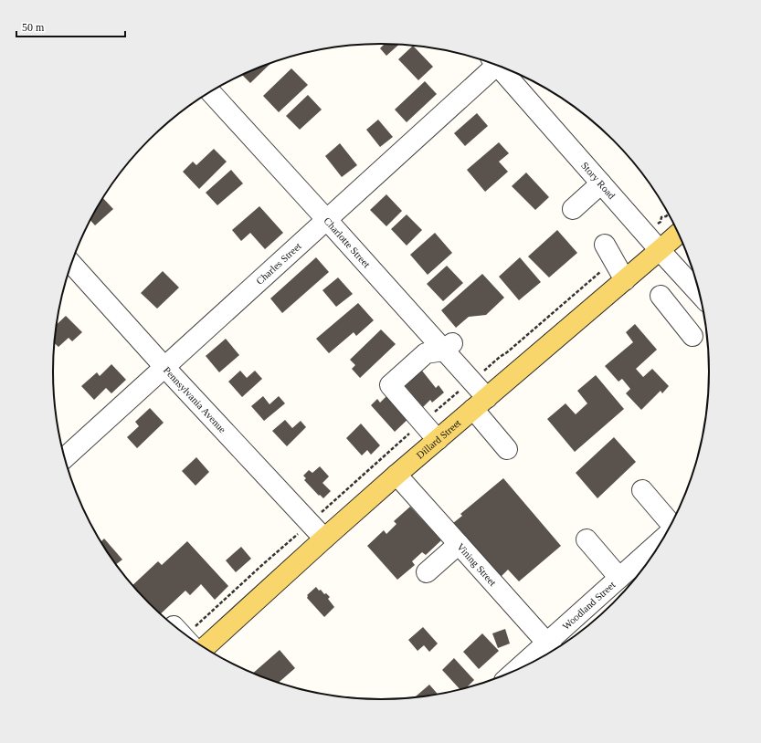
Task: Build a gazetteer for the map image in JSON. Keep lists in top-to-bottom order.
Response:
{
  "streets": {
    "main road": ["Dillard Street"],
    "street": [
      "Story Road",
      "Charlotte Street",
      "Charles Street",
      "Pennsylvania Avenue",
      "Vining Street",
      "Woodland Street"
    ]
  },
  "crossings": [
    ["Story Road", "Dillard Street"],
    ["Charlotte Street", "Charles Street"],
    ["Charlotte Street", "Dillard Street"],
    ["Charles Street", "Pennsylvania Avenue"],
    ["Pennsylvania Avenue", "Dillard Street"],
    ["Dillard Street", "Vining Street"],
    ["Vining Street", "Woodland Street"]
  ],
  "scale_bar": "50 m"
}
